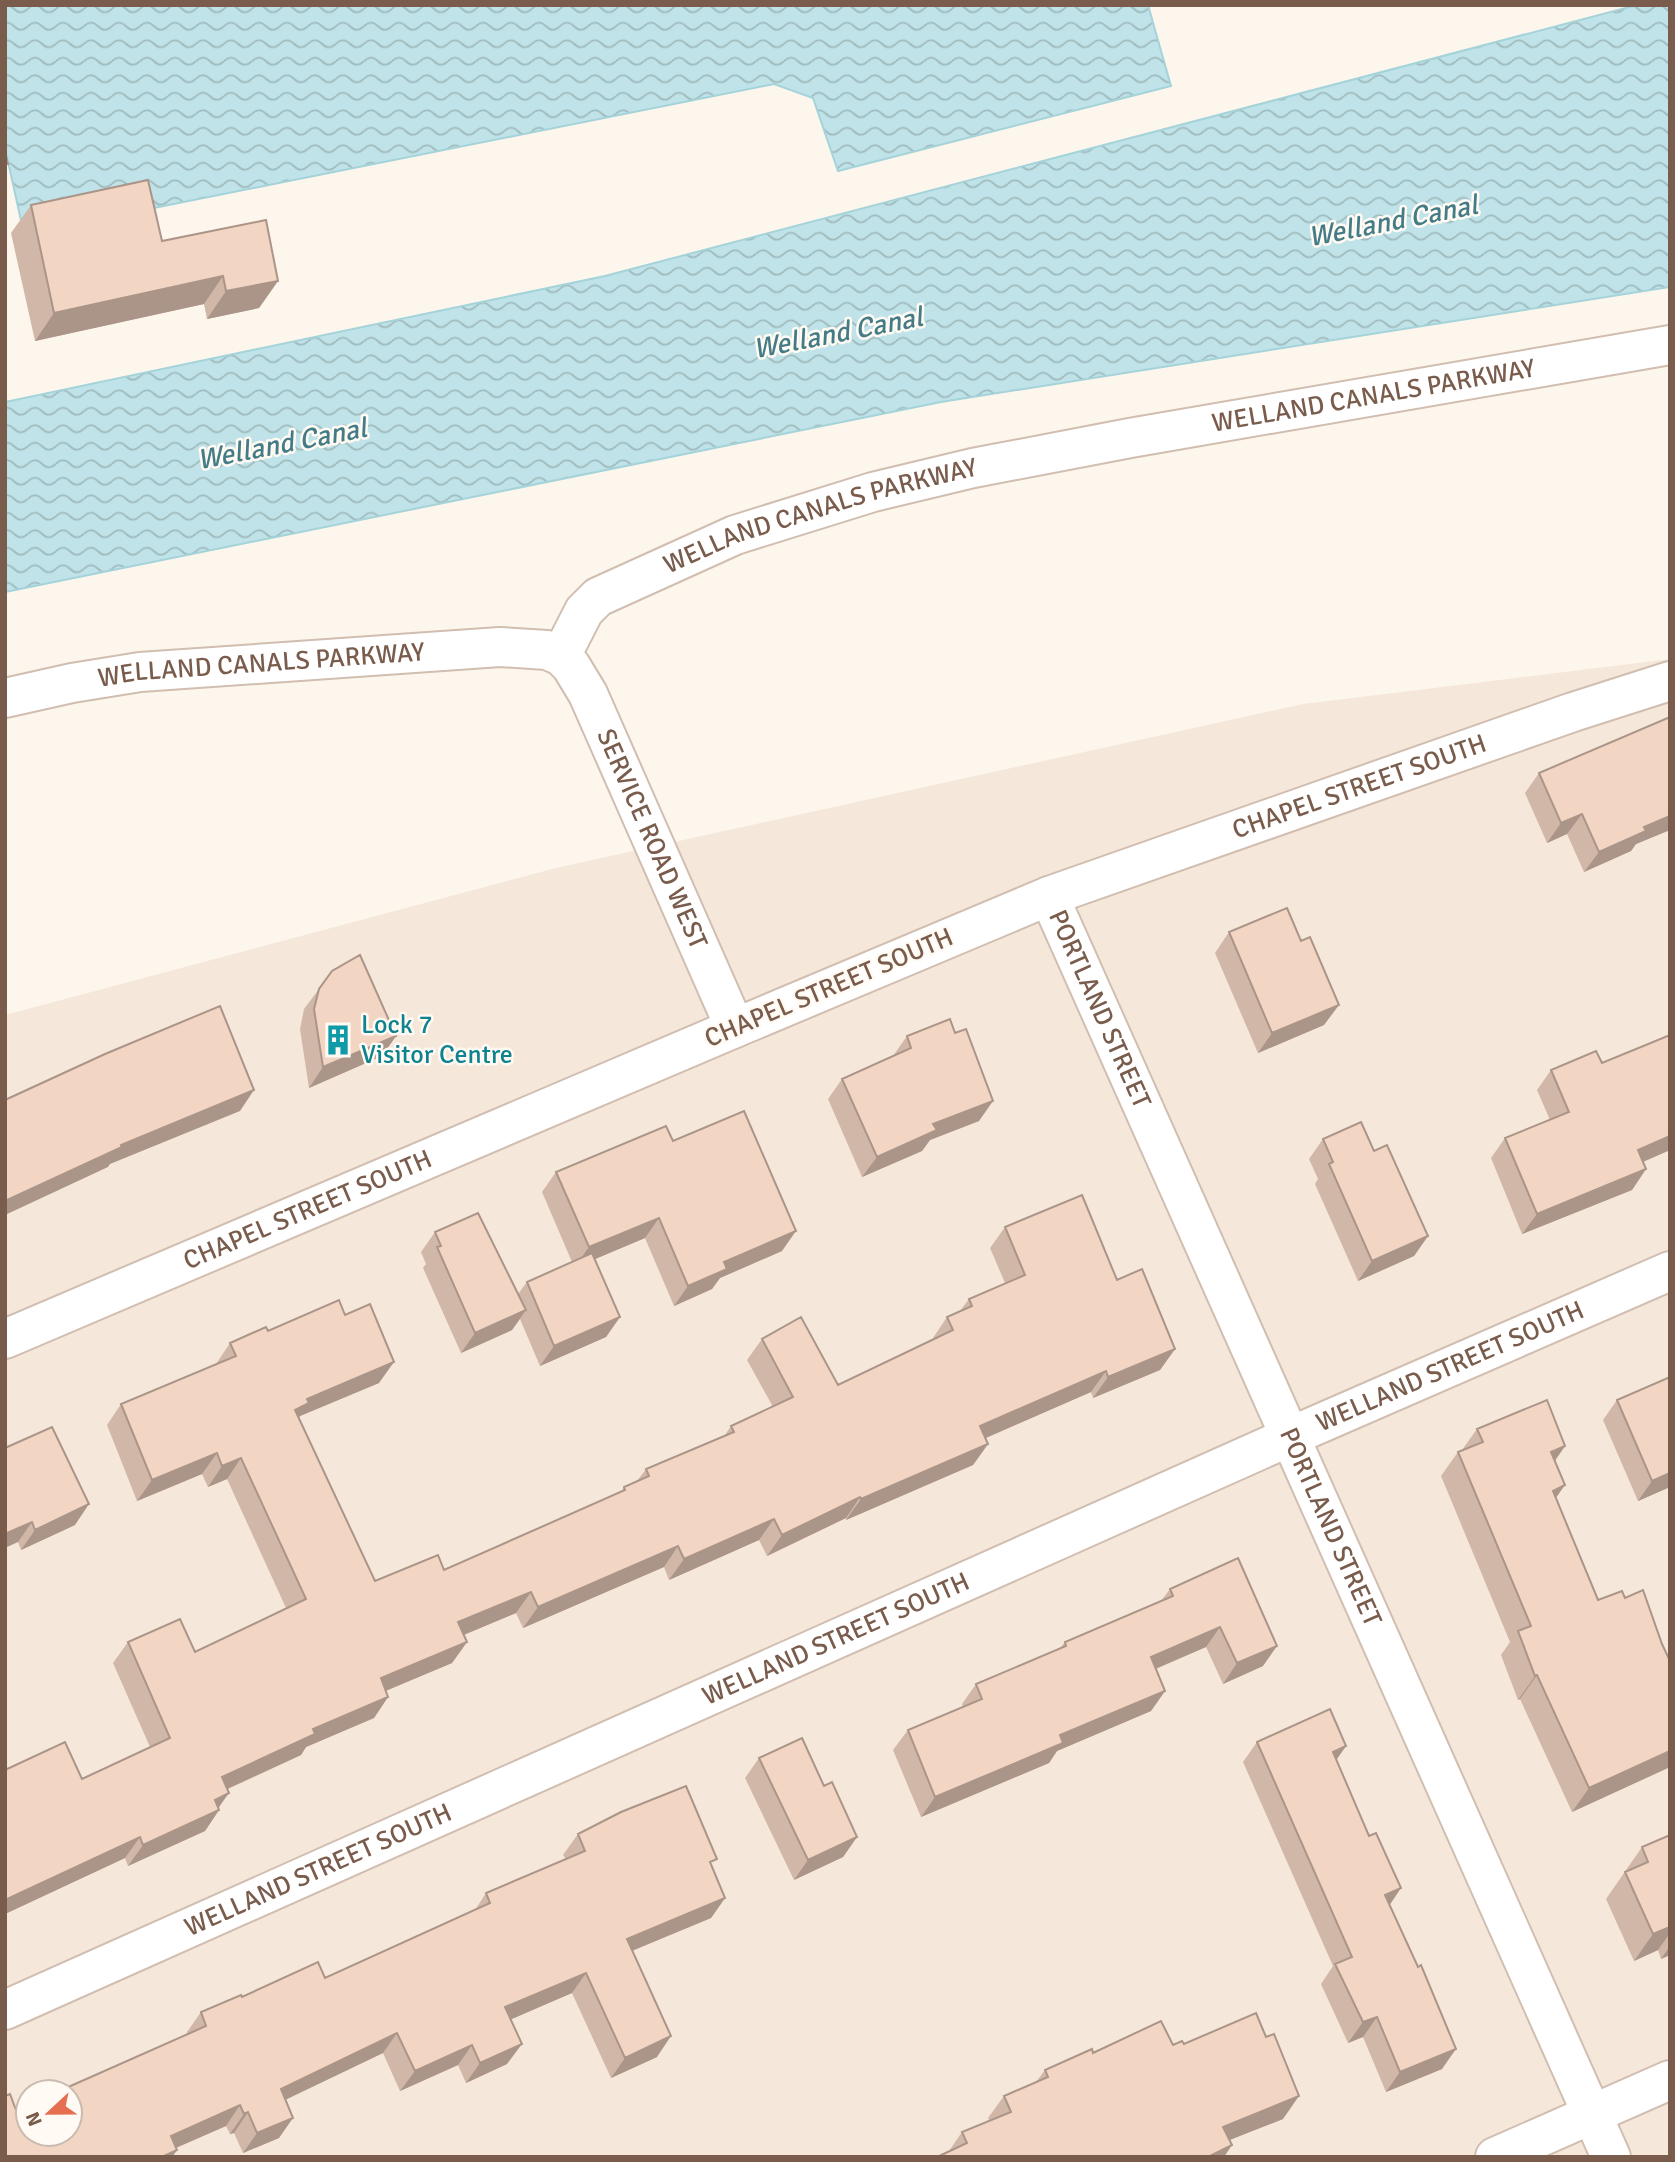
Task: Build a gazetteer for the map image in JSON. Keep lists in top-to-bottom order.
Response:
{
  "streets": {
    "street": [
      "WELLAND CANALS PARKWAY",
      "CHAPEL STREET SOUTH",
      "SERVICE ROAD WEST",
      "PORTLAND STREET",
      "WELLAND STREET SOUTH"
    ]
  },
  "crossings": [
    ["WELLAND CANALS PARKWAY", "SERVICE ROAD WEST"],
    ["CHAPEL STREET SOUTH", "SERVICE ROAD WEST"],
    ["CHAPEL STREET SOUTH", "PORTLAND STREET"],
    ["PORTLAND STREET", "WELLAND STREET SOUTH"]
  ],
  "water": ["Welland Canal"],
  "places": {
    "building": ["Lock 7 Visitor Centre"]
  },
  "north": "left"
}
